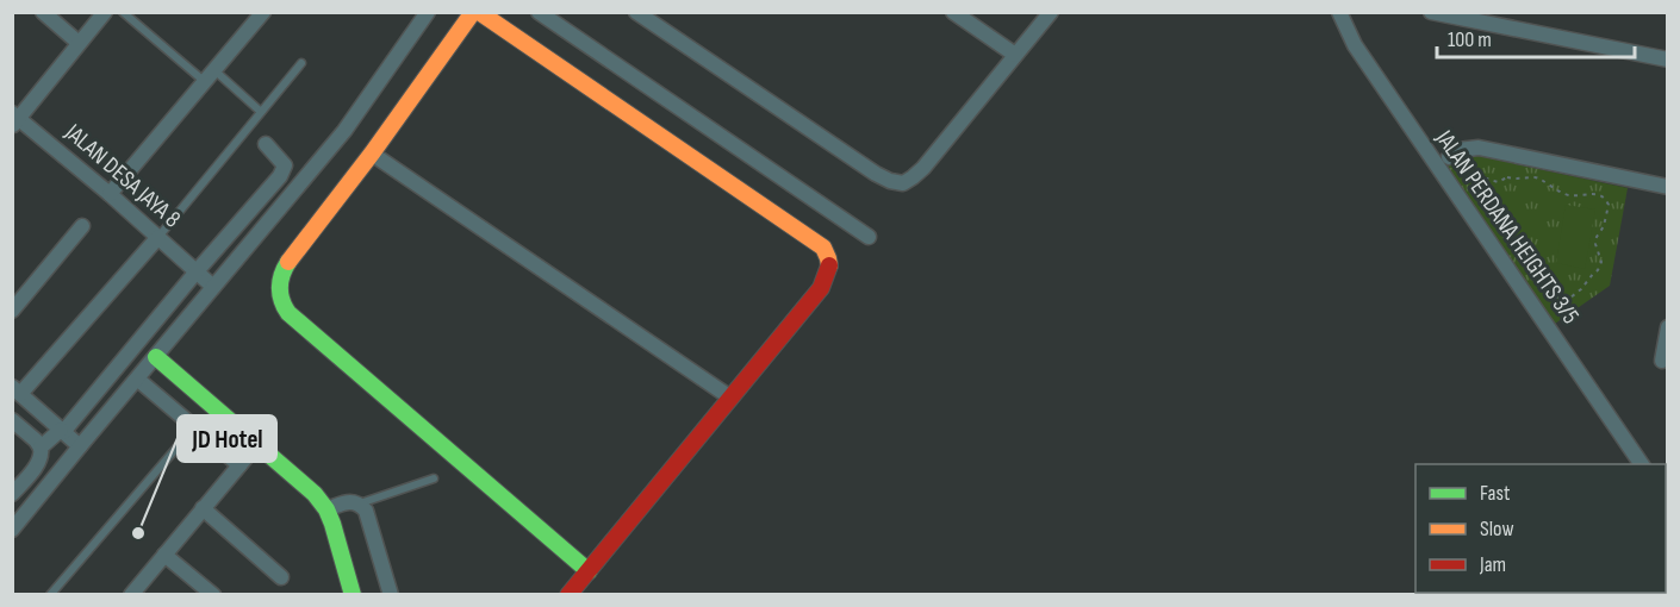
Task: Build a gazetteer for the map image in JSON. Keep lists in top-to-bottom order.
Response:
{
  "streets": {
    "street": ["JALAN DESA JAYA 8", "JALAN PERDANA HEIGHTS 3/5"]
  },
  "places": ["JD Hotel"],
  "legend": ["Fast", "Slow", "Jam"],
  "scale_bar": "100 m"
}
